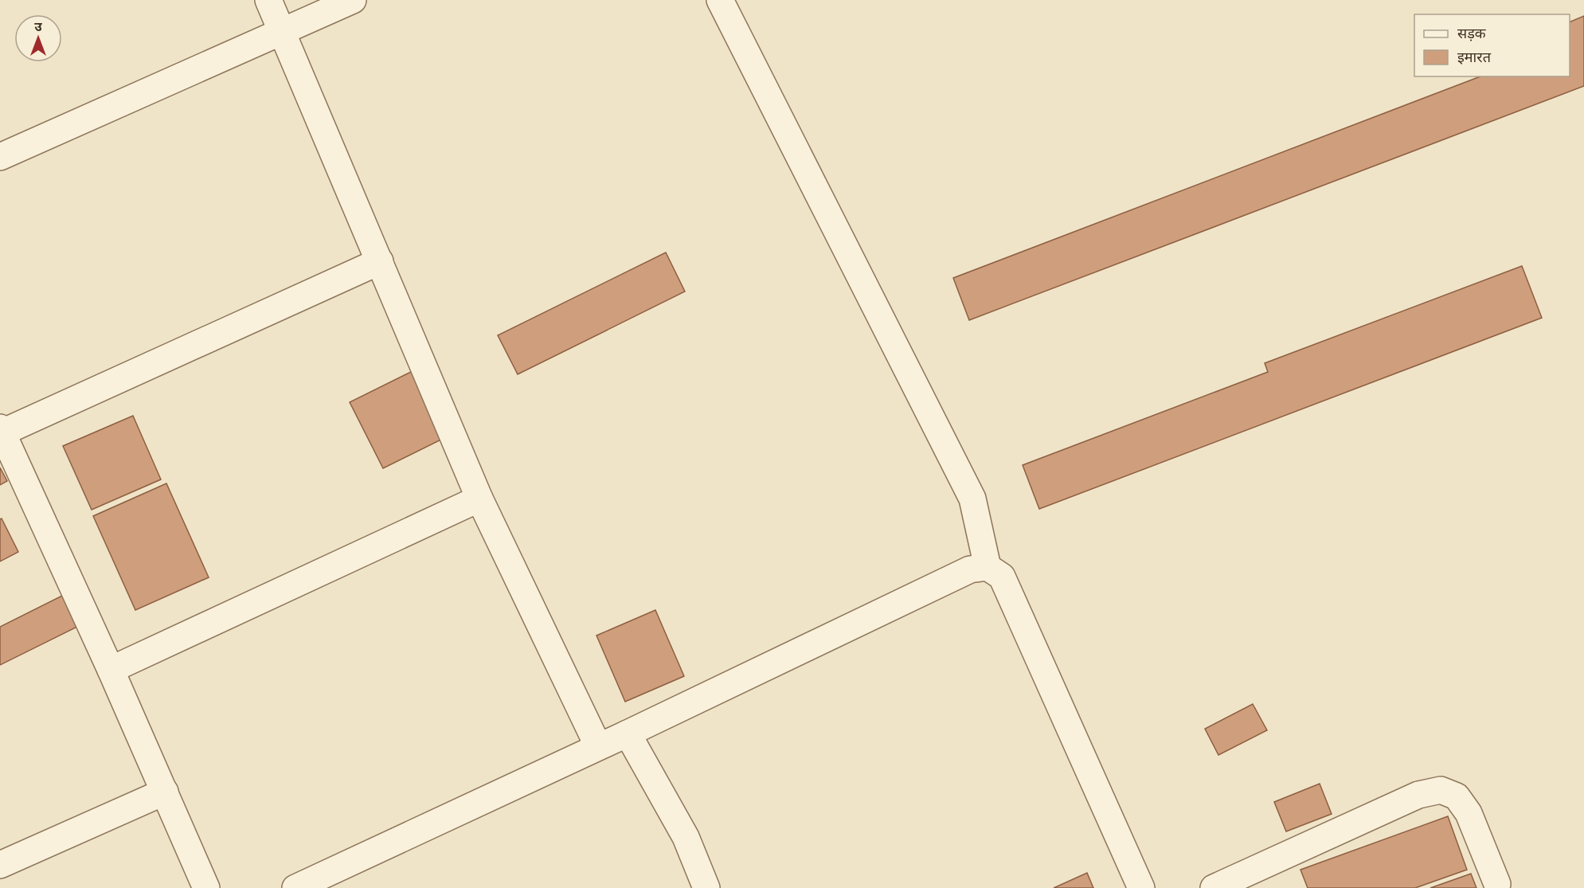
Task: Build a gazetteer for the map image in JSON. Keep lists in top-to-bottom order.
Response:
{
  "legend": ["सड़क", "इमारत"],
  "north": "top"
}
